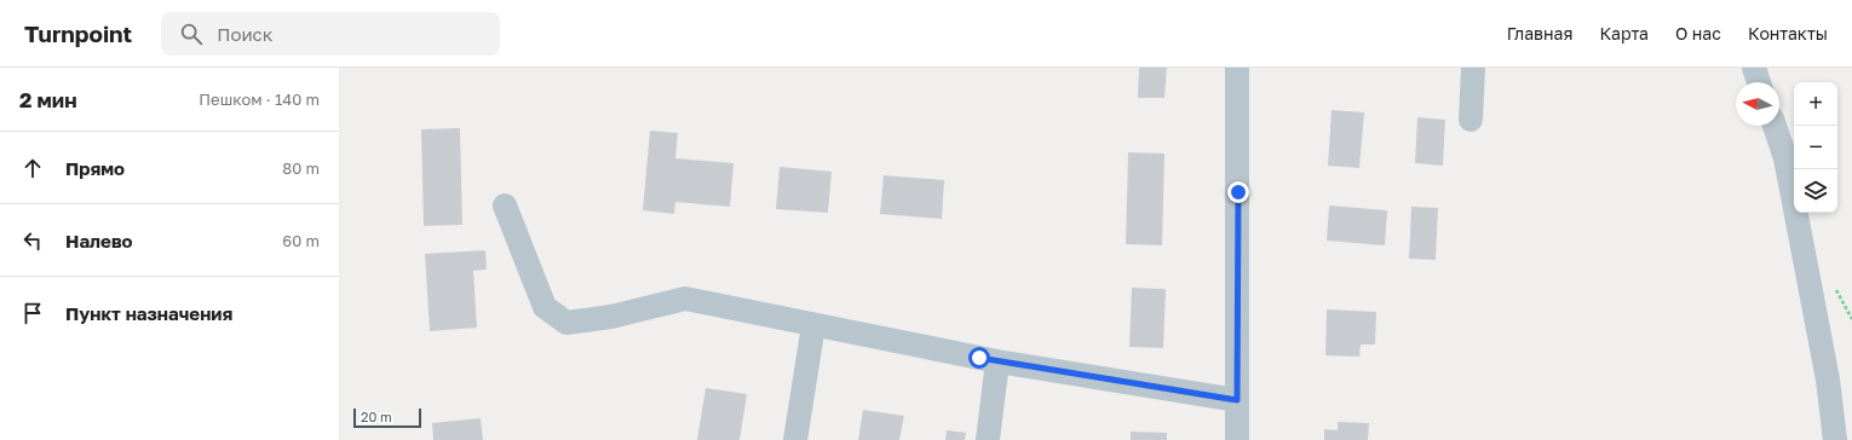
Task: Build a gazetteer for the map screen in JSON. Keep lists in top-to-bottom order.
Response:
{
  "scale_bar": "20 m",
  "north": "left",
  "page": {
    "header": "Turnpoint",
    "search": "Поиск",
    "nav": [
      "Главная",
      "Карта",
      "О нас",
      "Контакты"
    ],
    "heading": ["2 мин", "Пешком · 140 m"],
    "map_buttons": ["+", "−"],
    "list": [
      ["Прямо", "80 m"],
      ["Налево", "60 m"],
      "Пункт назначения"
    ],
    "scale": "20 m"
  }
}
